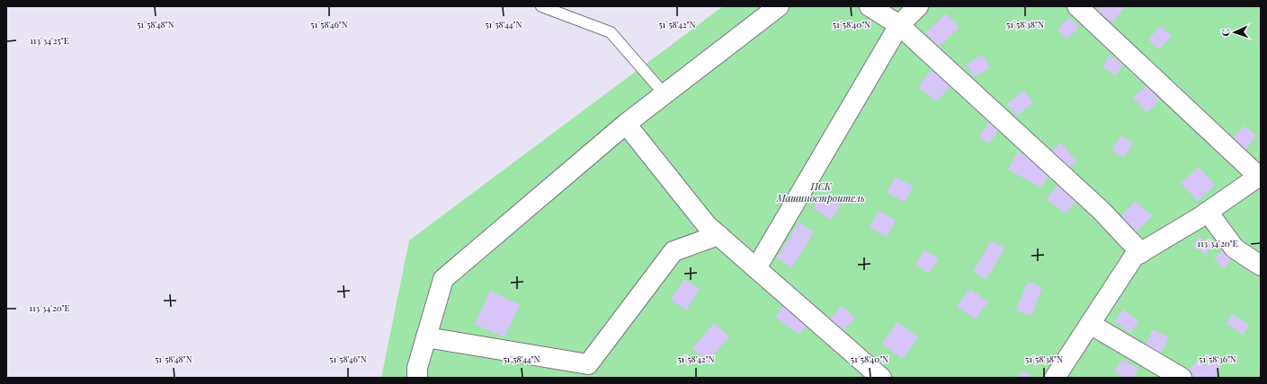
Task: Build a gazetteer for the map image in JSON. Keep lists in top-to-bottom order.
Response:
{
  "parks": ["ПСК Машиностроитель"],
  "north": "left",
  "coordinates": [
    "51°58'48\"N",
    "51°58'46\"N",
    "51°58'44\"N",
    "51°58'42\"N",
    "51°58'40\"N",
    "51°58'38\"N",
    "113°34'25\"E",
    "113°34'20\"E",
    "51°58'36\"N"
  ]
}
